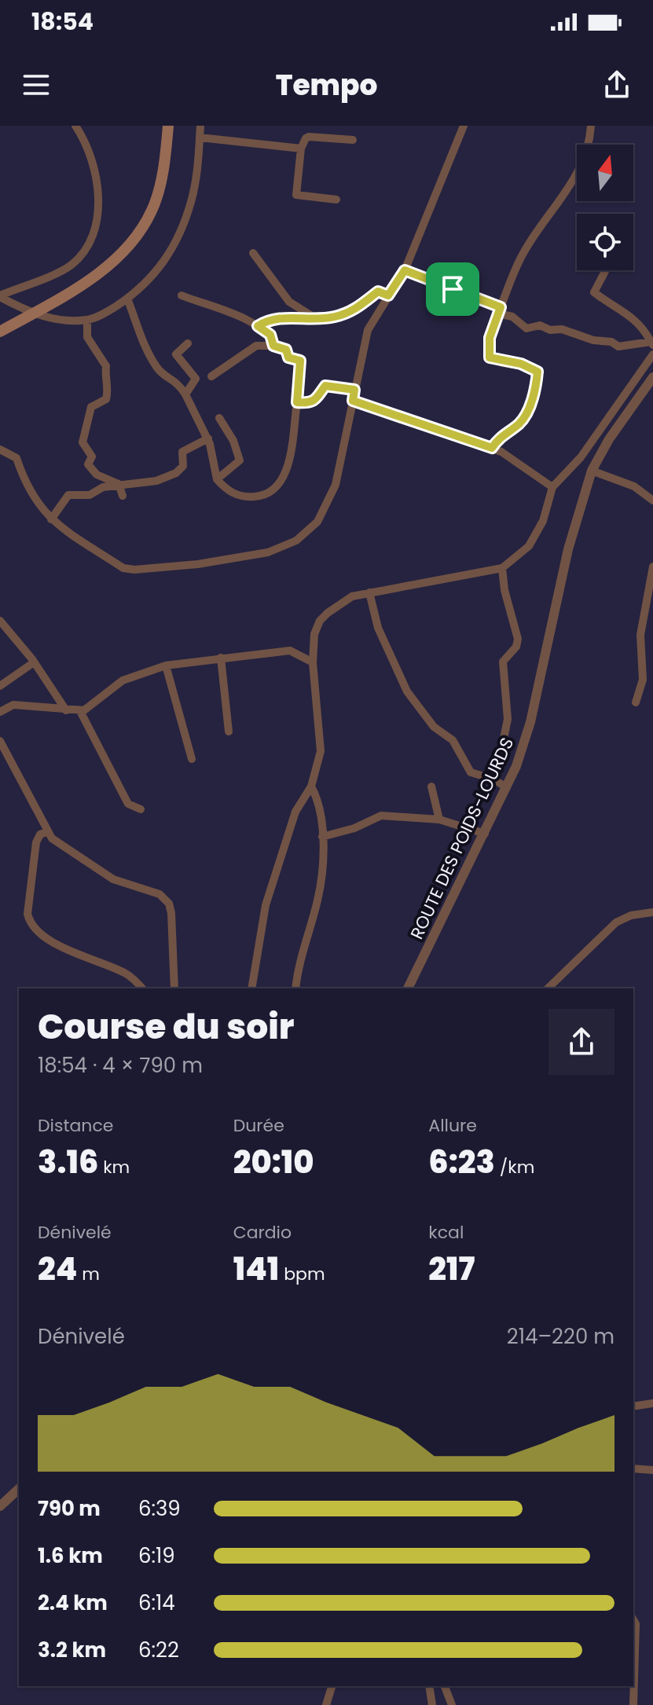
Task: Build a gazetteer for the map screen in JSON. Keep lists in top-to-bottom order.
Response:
{
  "streets": {
    "street": ["ROUTE DES POIDS-LOURDS"]
  },
  "north": "top",
  "page": {
    "status": "18:54",
    "header": "Tempo",
    "heading": ["Course du soir", "18:54 · 4 × 790 m"],
    "stats": [
      ["Distance", "3.16 km"],
      ["Durée", "20:10"],
      ["Allure", "6:23 /km"],
      ["Dénivelé", "24 m"],
      ["Cardio", "141 bpm"],
      ["kcal", "217"]
    ],
    "chart": ["Dénivelé", "214–220 m"],
    "list": [
      {
        "name": "790 m",
        "note": "6:39"
      },
      {
        "name": "1.6 km",
        "note": "6:19"
      },
      {
        "name": "2.4 km",
        "note": "6:14"
      },
      {
        "name": "3.2 km",
        "note": "6:22"
      }
    ]
  }
}
